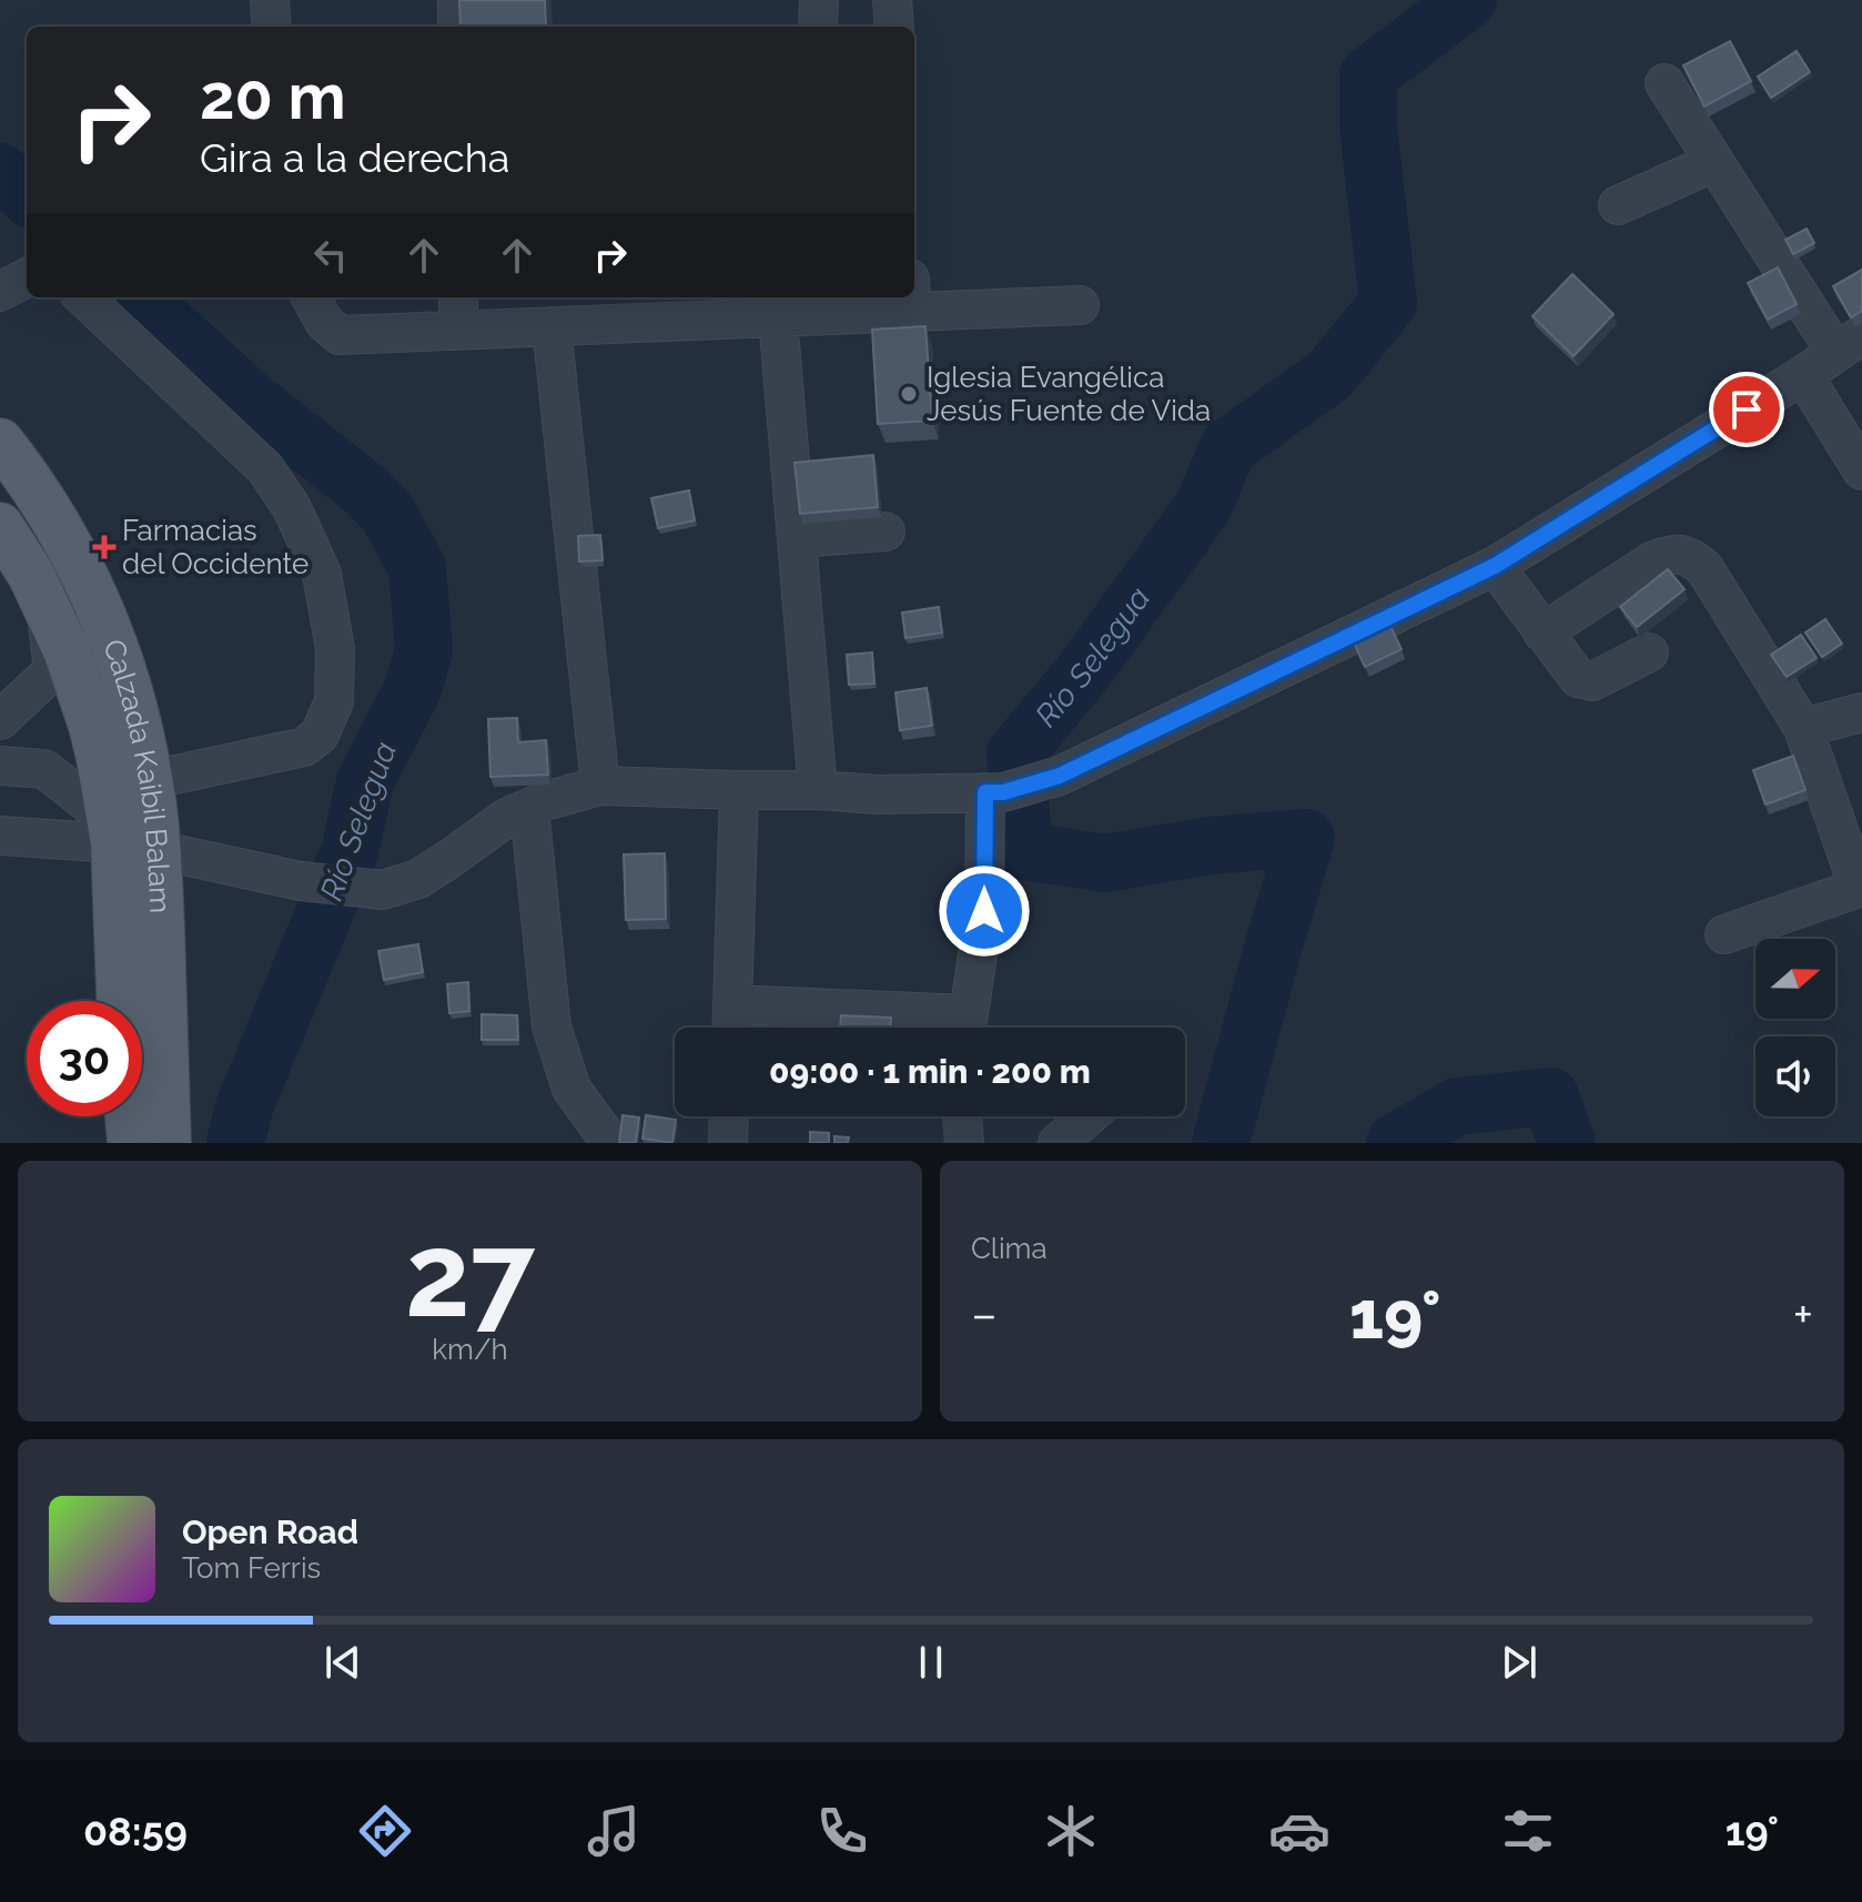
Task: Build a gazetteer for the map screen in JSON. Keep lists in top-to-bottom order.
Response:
{
  "streets": {
    "main road": ["Calzada Kaibil Balam"]
  },
  "water": ["Río Selegua"],
  "places": {
    "other": ["Iglesia Evangélica Jesús Fuente de Vida"],
    "health": ["Farmacias del Occidente"]
  },
  "north": "right",
  "page": {
    "turn": ["20 m", "Gira a la derecha"],
    "limit": "30",
    "trip": "09:00 · 1 min · 200 m",
    "tile": [
      ["27", "km/h"],
      "Clima"
    ],
    "heat": ["−", "19°", "+"],
    "song": ["Open Road", "Tom Ferris"],
    "tabs": ["08:59", "19°"]
  }
}
